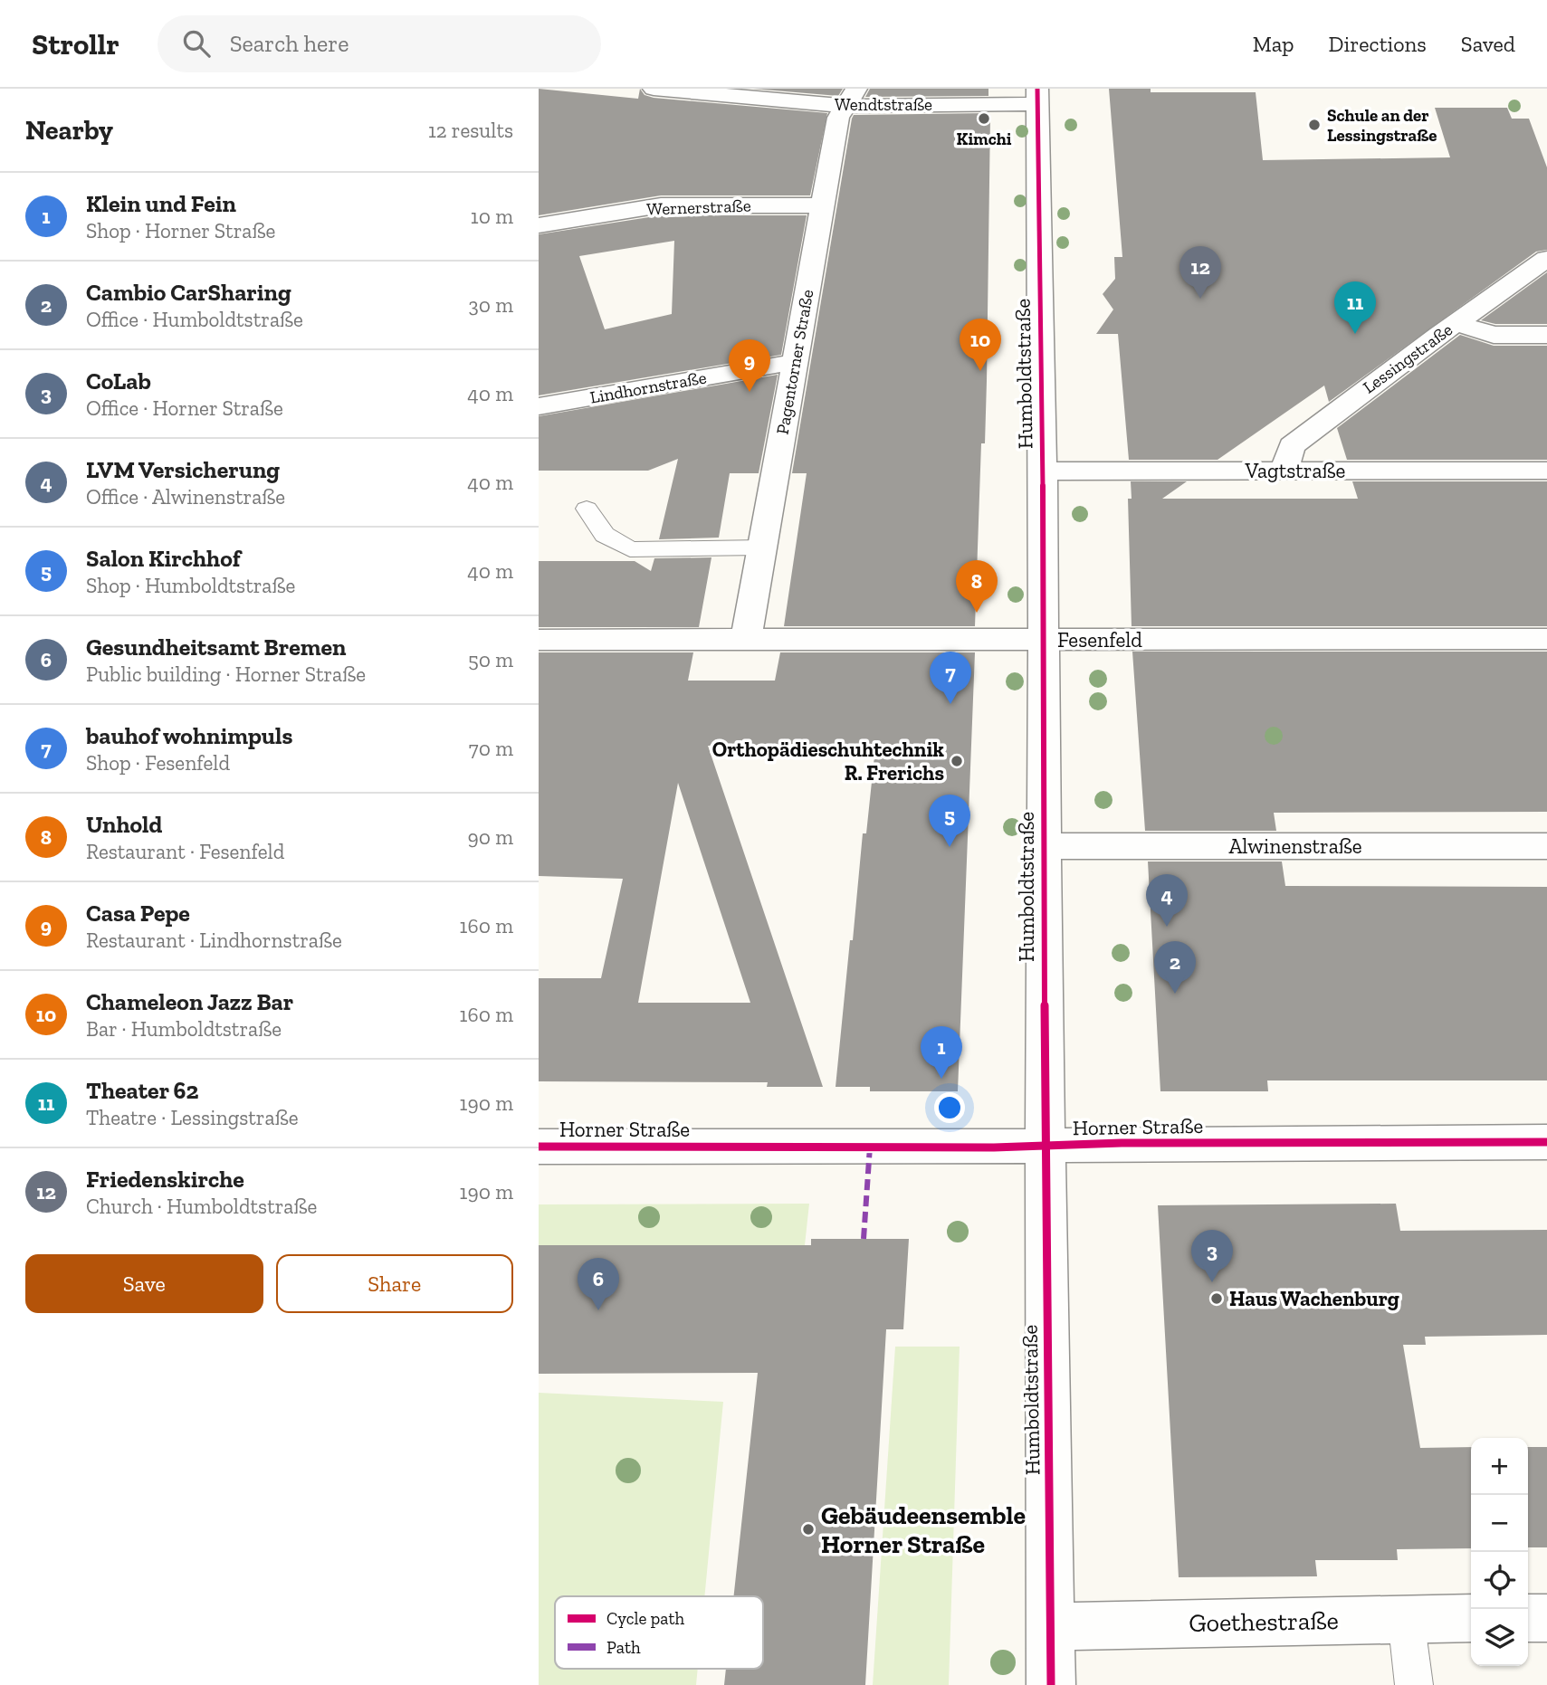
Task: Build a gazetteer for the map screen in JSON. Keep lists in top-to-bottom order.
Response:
{
  "streets": {
    "street": [
      "Wendtstraße",
      "Wernerstraße",
      "Lessingstraße",
      "Pagentorner Straße",
      "Humboldtstraße",
      "Lindhornstraße",
      "Vagtstraße",
      "Fesenfeld",
      "Alwinenstraße",
      "Horner Straße",
      "Goethestraße"
    ]
  },
  "crossings": [
    ["Wendtstraße", "Pagentorner Straße"],
    ["Wendtstraße", "Humboldtstraße"],
    ["Wernerstraße", "Pagentorner Straße"],
    ["Lessingstraße", "Vagtstraße"],
    ["Pagentorner Straße", "Lindhornstraße"],
    ["Pagentorner Straße", "Fesenfeld"],
    ["Humboldtstraße", "Vagtstraße"],
    ["Humboldtstraße", "Fesenfeld"],
    ["Humboldtstraße", "Alwinenstraße"],
    ["Humboldtstraße", "Horner Straße"],
    ["Humboldtstraße", "Goethestraße"]
  ],
  "places": [
    "Kimchi",
    "Schule an der Lessingstraße",
    "Orthopädieschuhtechnik R. Frerichs",
    "Haus Wachenburg",
    "Gebäudeensemble Horner Straße"
  ],
  "legend": ["Cycle path", "Path"],
  "page": {
    "header": "Strollr",
    "search": "Search here",
    "nav": ["Map", "Directions", "Saved"],
    "heading": ["Nearby", "12 results"],
    "list": [
      {
        "mark": "1",
        "name": "Klein und Fein",
        "note": "Shop · Horner Straße",
        "value": "10 m"
      },
      {
        "mark": "2",
        "name": "Cambio CarSharing",
        "note": "Office · Humboldtstraße",
        "value": "30 m"
      },
      {
        "mark": "3",
        "name": "CoLab",
        "note": "Office · Horner Straße",
        "value": "40 m"
      },
      {
        "mark": "4",
        "name": "LVM Versicherung",
        "note": "Office · Alwinenstraße",
        "value": "40 m"
      },
      {
        "mark": "5",
        "name": "Salon Kirchhof",
        "note": "Shop · Humboldtstraße",
        "value": "40 m"
      },
      {
        "mark": "6",
        "name": "Gesundheitsamt Bremen",
        "note": "Public building · Horner Straße",
        "value": "50 m"
      },
      {
        "mark": "7",
        "name": "bauhof wohnimpuls",
        "note": "Shop · Fesenfeld",
        "value": "70 m"
      },
      {
        "mark": "8",
        "name": "Unhold",
        "note": "Restaurant · Fesenfeld",
        "value": "90 m"
      },
      {
        "mark": "9",
        "name": "Casa Pepe",
        "note": "Restaurant · Lindhornstraße",
        "value": "160 m"
      },
      {
        "mark": "10",
        "name": "Chameleon Jazz Bar",
        "note": "Bar · Humboldtstraße",
        "value": "160 m"
      },
      {
        "mark": "11",
        "name": "Theater 62",
        "note": "Theatre · Lessingstraße",
        "value": "190 m"
      },
      {
        "mark": "12",
        "name": "Friedenskirche",
        "note": "Church · Humboldtstraße",
        "value": "190 m"
      }
    ],
    "pins": [
      "12",
      "11",
      "10",
      "9",
      "8",
      "7",
      "5",
      "4",
      "2",
      "1",
      "3",
      "6"
    ],
    "buttons": ["Save", "Share"],
    "map_buttons": ["+", "−"]
  }
}
